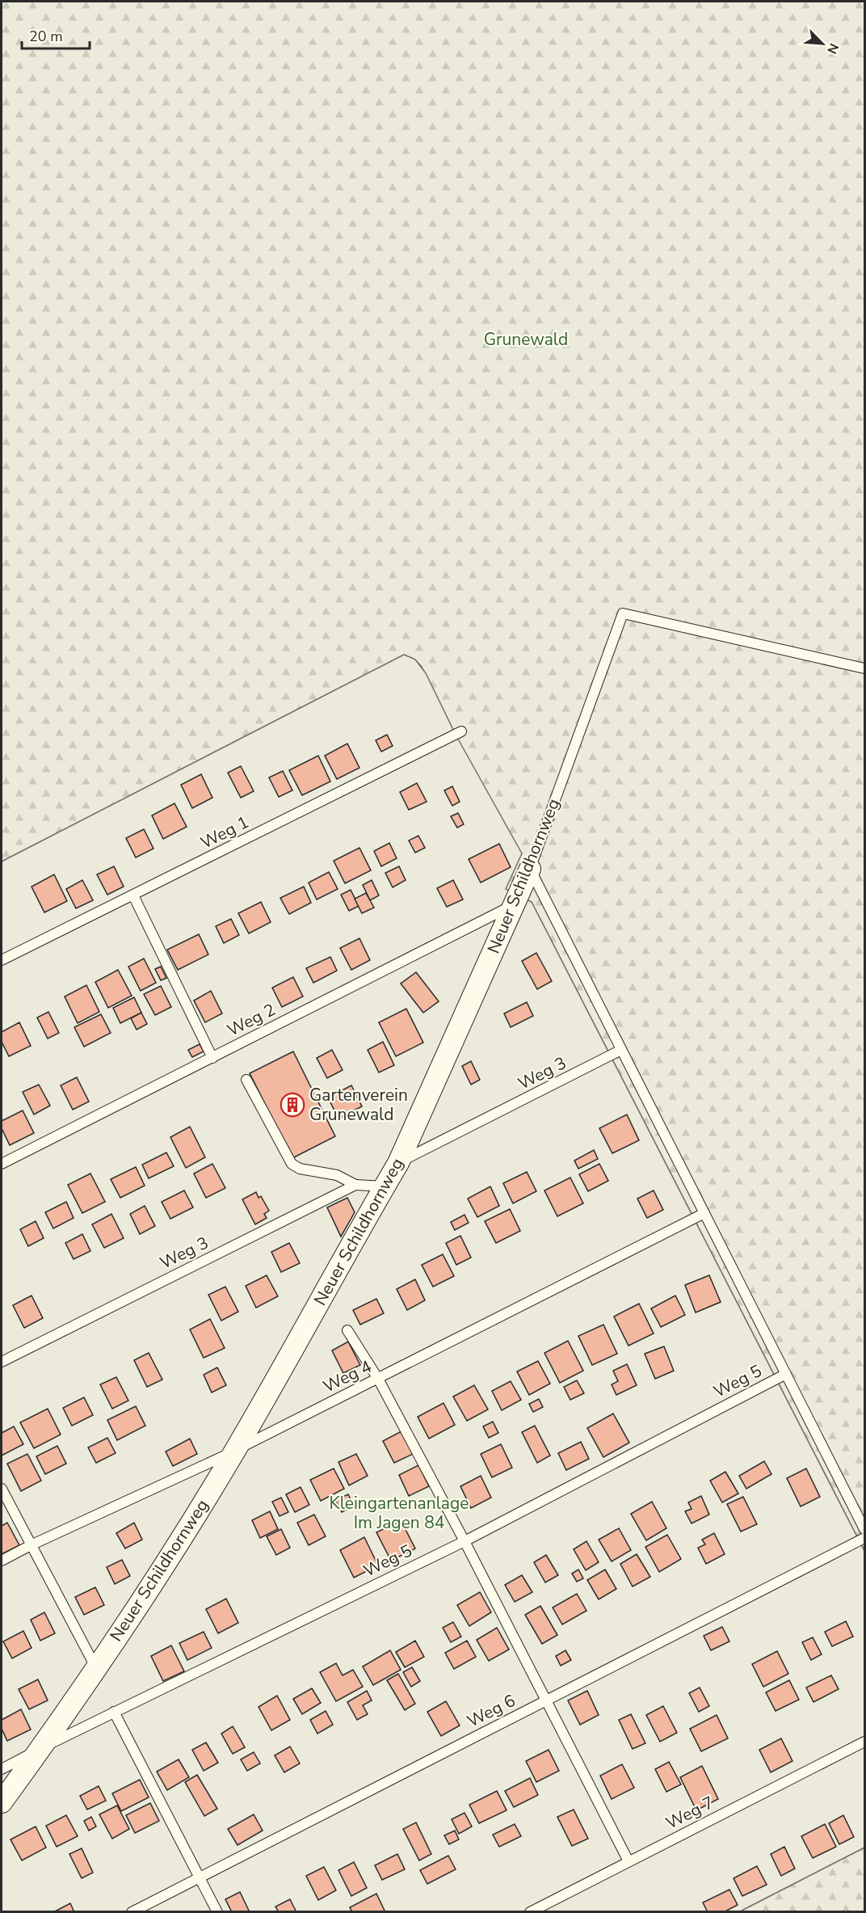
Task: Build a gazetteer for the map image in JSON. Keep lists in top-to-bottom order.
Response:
{
  "streets": {
    "street": ["Neuer Schildhornweg"],
    "lane": [
      "Weg 1",
      "Weg 2",
      "Weg 3",
      "Weg 4",
      "Weg 5",
      "Weg 6",
      "Weg 7"
    ]
  },
  "crossings": [
    ["Neuer Schildhornweg", "Weg 2"],
    ["Neuer Schildhornweg", "Weg 3"],
    ["Neuer Schildhornweg", "Weg 4"],
    ["Neuer Schildhornweg", "Weg 5"]
  ],
  "parks": ["Grunewald", "Kleingartenanlage Im Jagen 84"],
  "places": {
    "building": ["Gartenverein Grunewald"]
  },
  "scale_bar": "20 m",
  "north": "bottom right"
}
